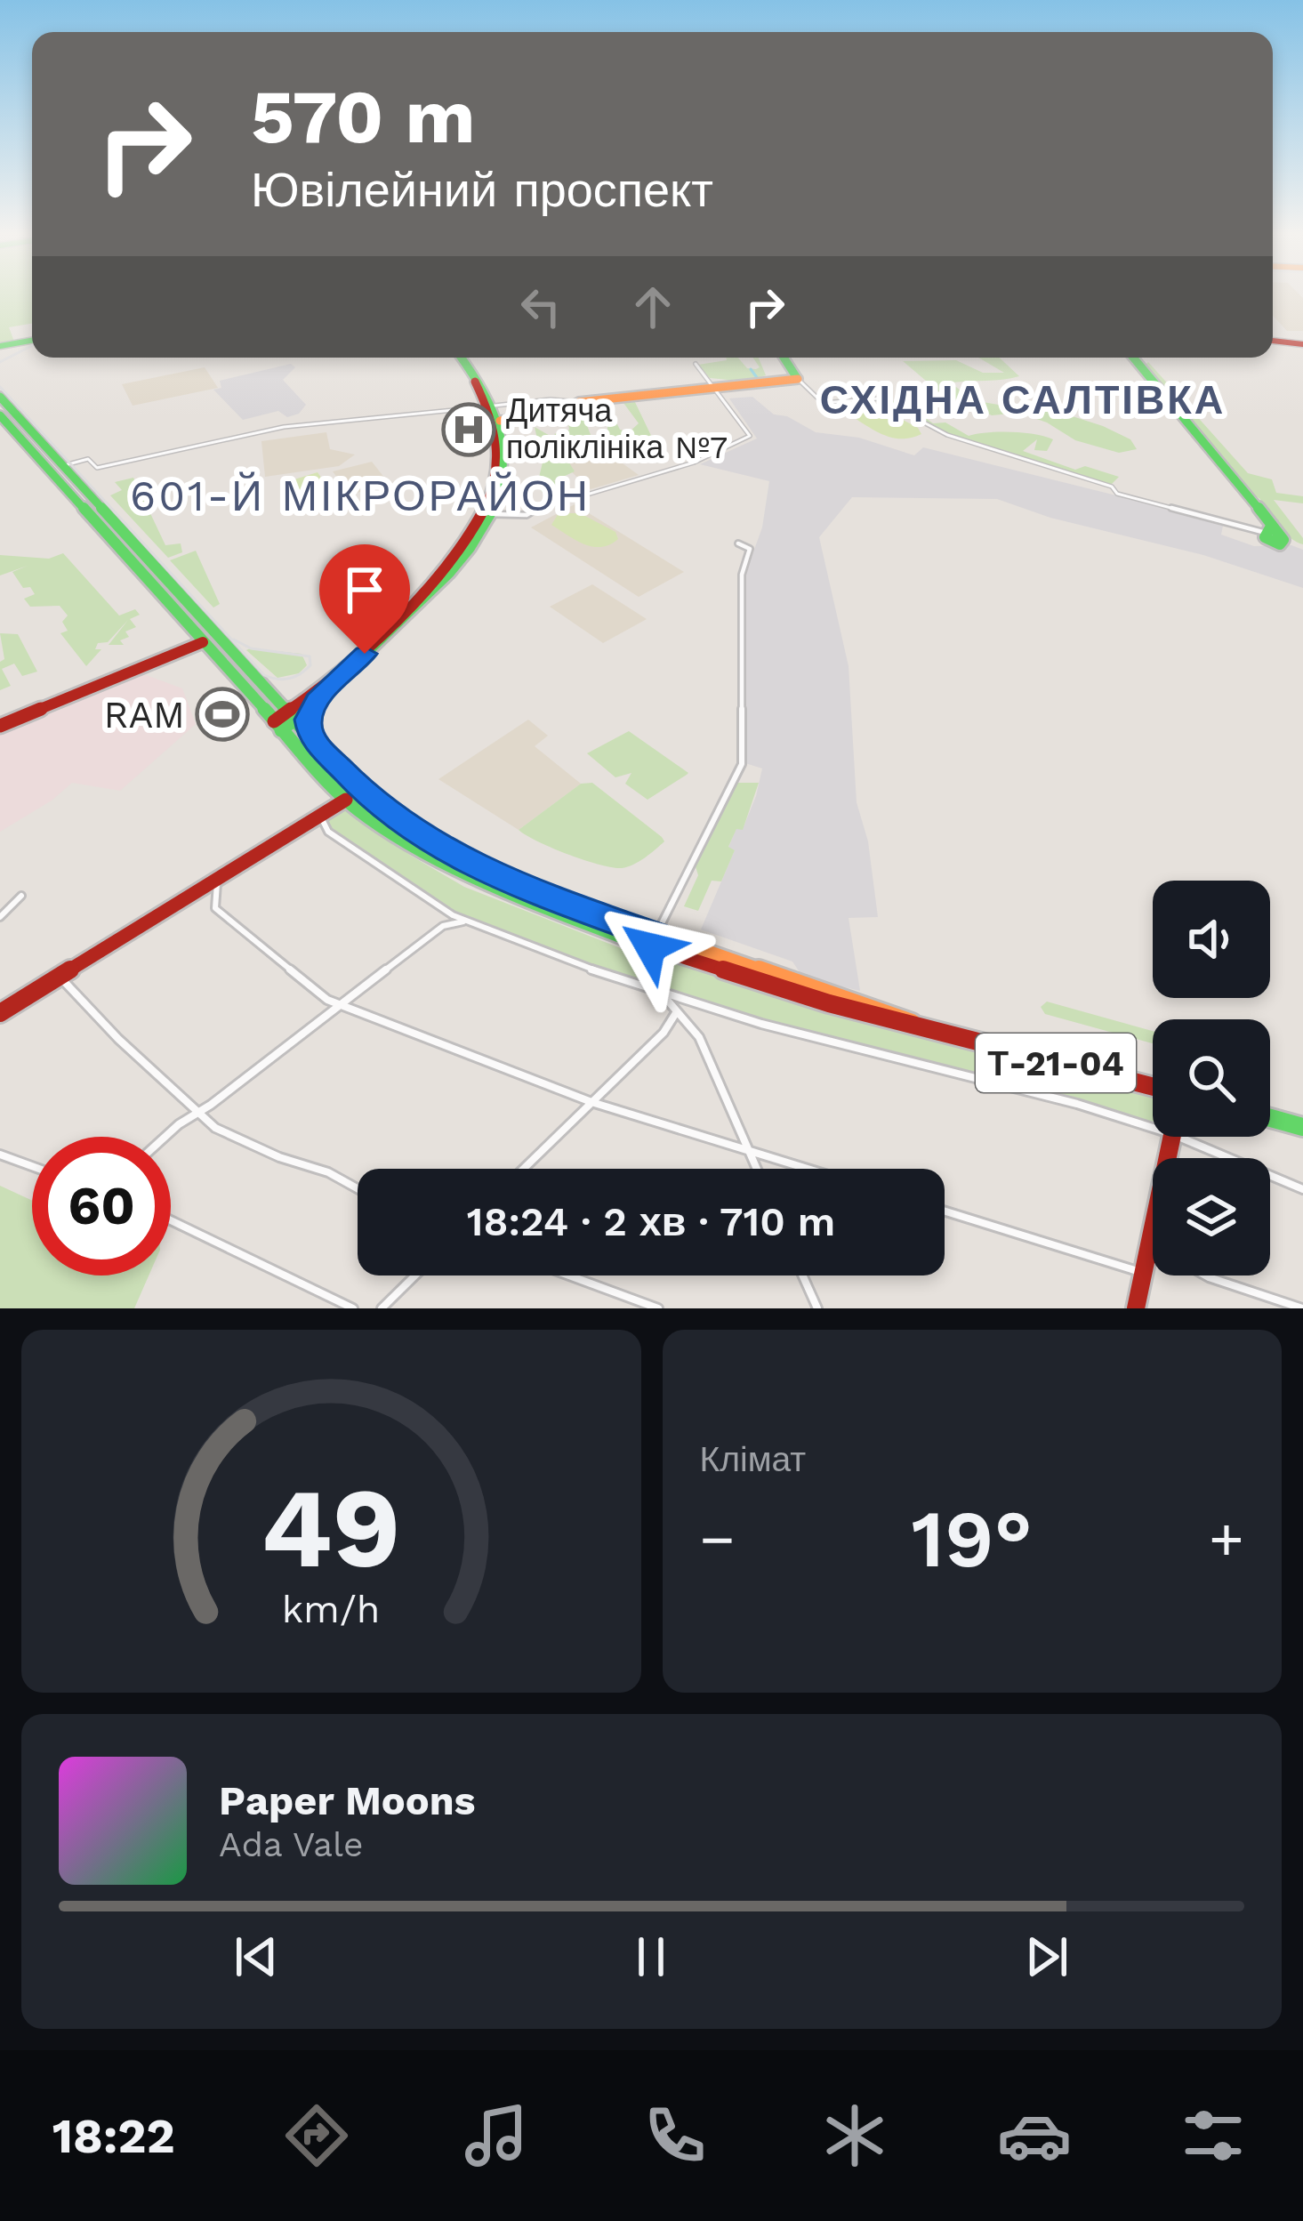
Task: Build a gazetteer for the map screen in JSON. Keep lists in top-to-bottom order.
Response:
{
  "streets": {
    "main road": ["Т-21-04"]
  },
  "districts": ["СХІДНА САЛТІВКА", "601-Й МІКРОРАЙОН"],
  "places": {
    "hospital": ["Дитяча поліклініка №7"],
    "sports": ["RAM"]
  },
  "page": {
    "turn": ["570 m", "Ювілейний проспект"],
    "limit": "60",
    "trip": "18:24 · 2 хв · 710 m",
    "tile": "Клімат",
    "heat": ["−", "19°", "+"],
    "song": ["Paper Moons", "Ada Vale"],
    "tabs": "18:22",
    "gauge": ["49", "km/h"]
  }
}
